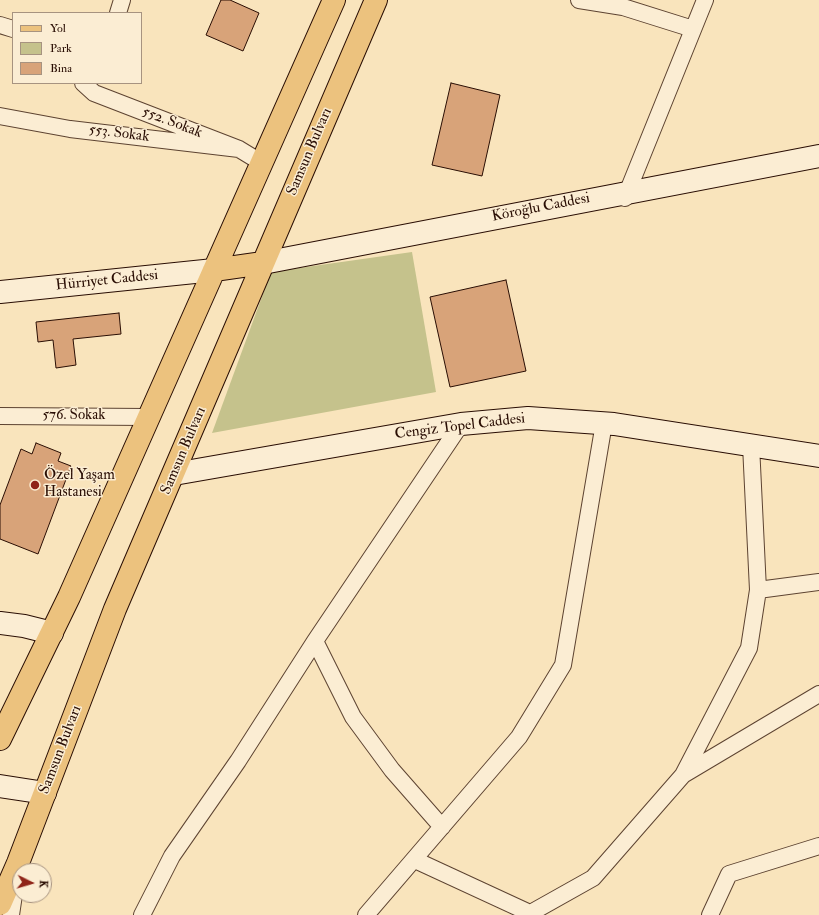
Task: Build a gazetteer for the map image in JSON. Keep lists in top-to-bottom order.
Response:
{
  "streets": {
    "main road": ["Samsun Bulvarı"],
    "street": [
      "552. Sokak",
      "553. Sokak",
      "Köroğlu Caddesi",
      "Hürriyet Caddesi",
      "576. Sokak",
      "Cengiz Topel Caddesi"
    ]
  },
  "crossings": [
    ["552. Sokak", "553. Sokak"],
    ["Samsun Bulvarı", "Köroğlu Caddesi"],
    ["Samsun Bulvarı", "Cengiz Topel Caddesi"]
  ],
  "places": ["Özel Yaşam Hastanesi"],
  "legend": ["Yol", "Park", "Bina"],
  "north": "right"
}
